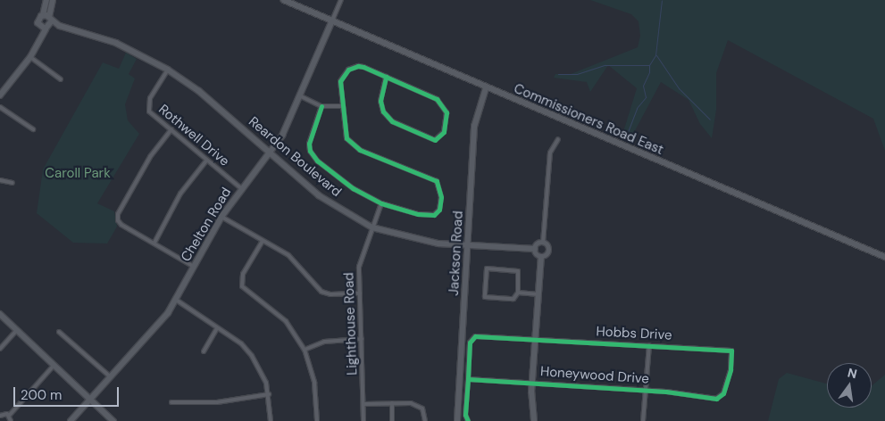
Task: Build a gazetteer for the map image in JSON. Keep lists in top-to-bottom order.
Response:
{
  "streets": {
    "street": [
      "Commissioners Road East",
      "Rothwell Drive",
      "Reardon Boulevard",
      "Chelton Road",
      "Jackson Road",
      "Lighthouse Road",
      "Hobbs Drive",
      "Honeywood Drive"
    ]
  },
  "crossings": [
    ["Commissioners Road East", "Chelton Road"],
    ["Commissioners Road East", "Jackson Road"],
    ["Rothwell Drive", "Reardon Boulevard"],
    ["Rothwell Drive", "Chelton Road"],
    ["Reardon Boulevard", "Chelton Road"],
    ["Reardon Boulevard", "Jackson Road"],
    ["Reardon Boulevard", "Lighthouse Road"],
    ["Hobbs Drive", "Honeywood Drive"]
  ],
  "parks": ["Caroll Park"],
  "scale_bar": "200 m",
  "north": "top"
}
